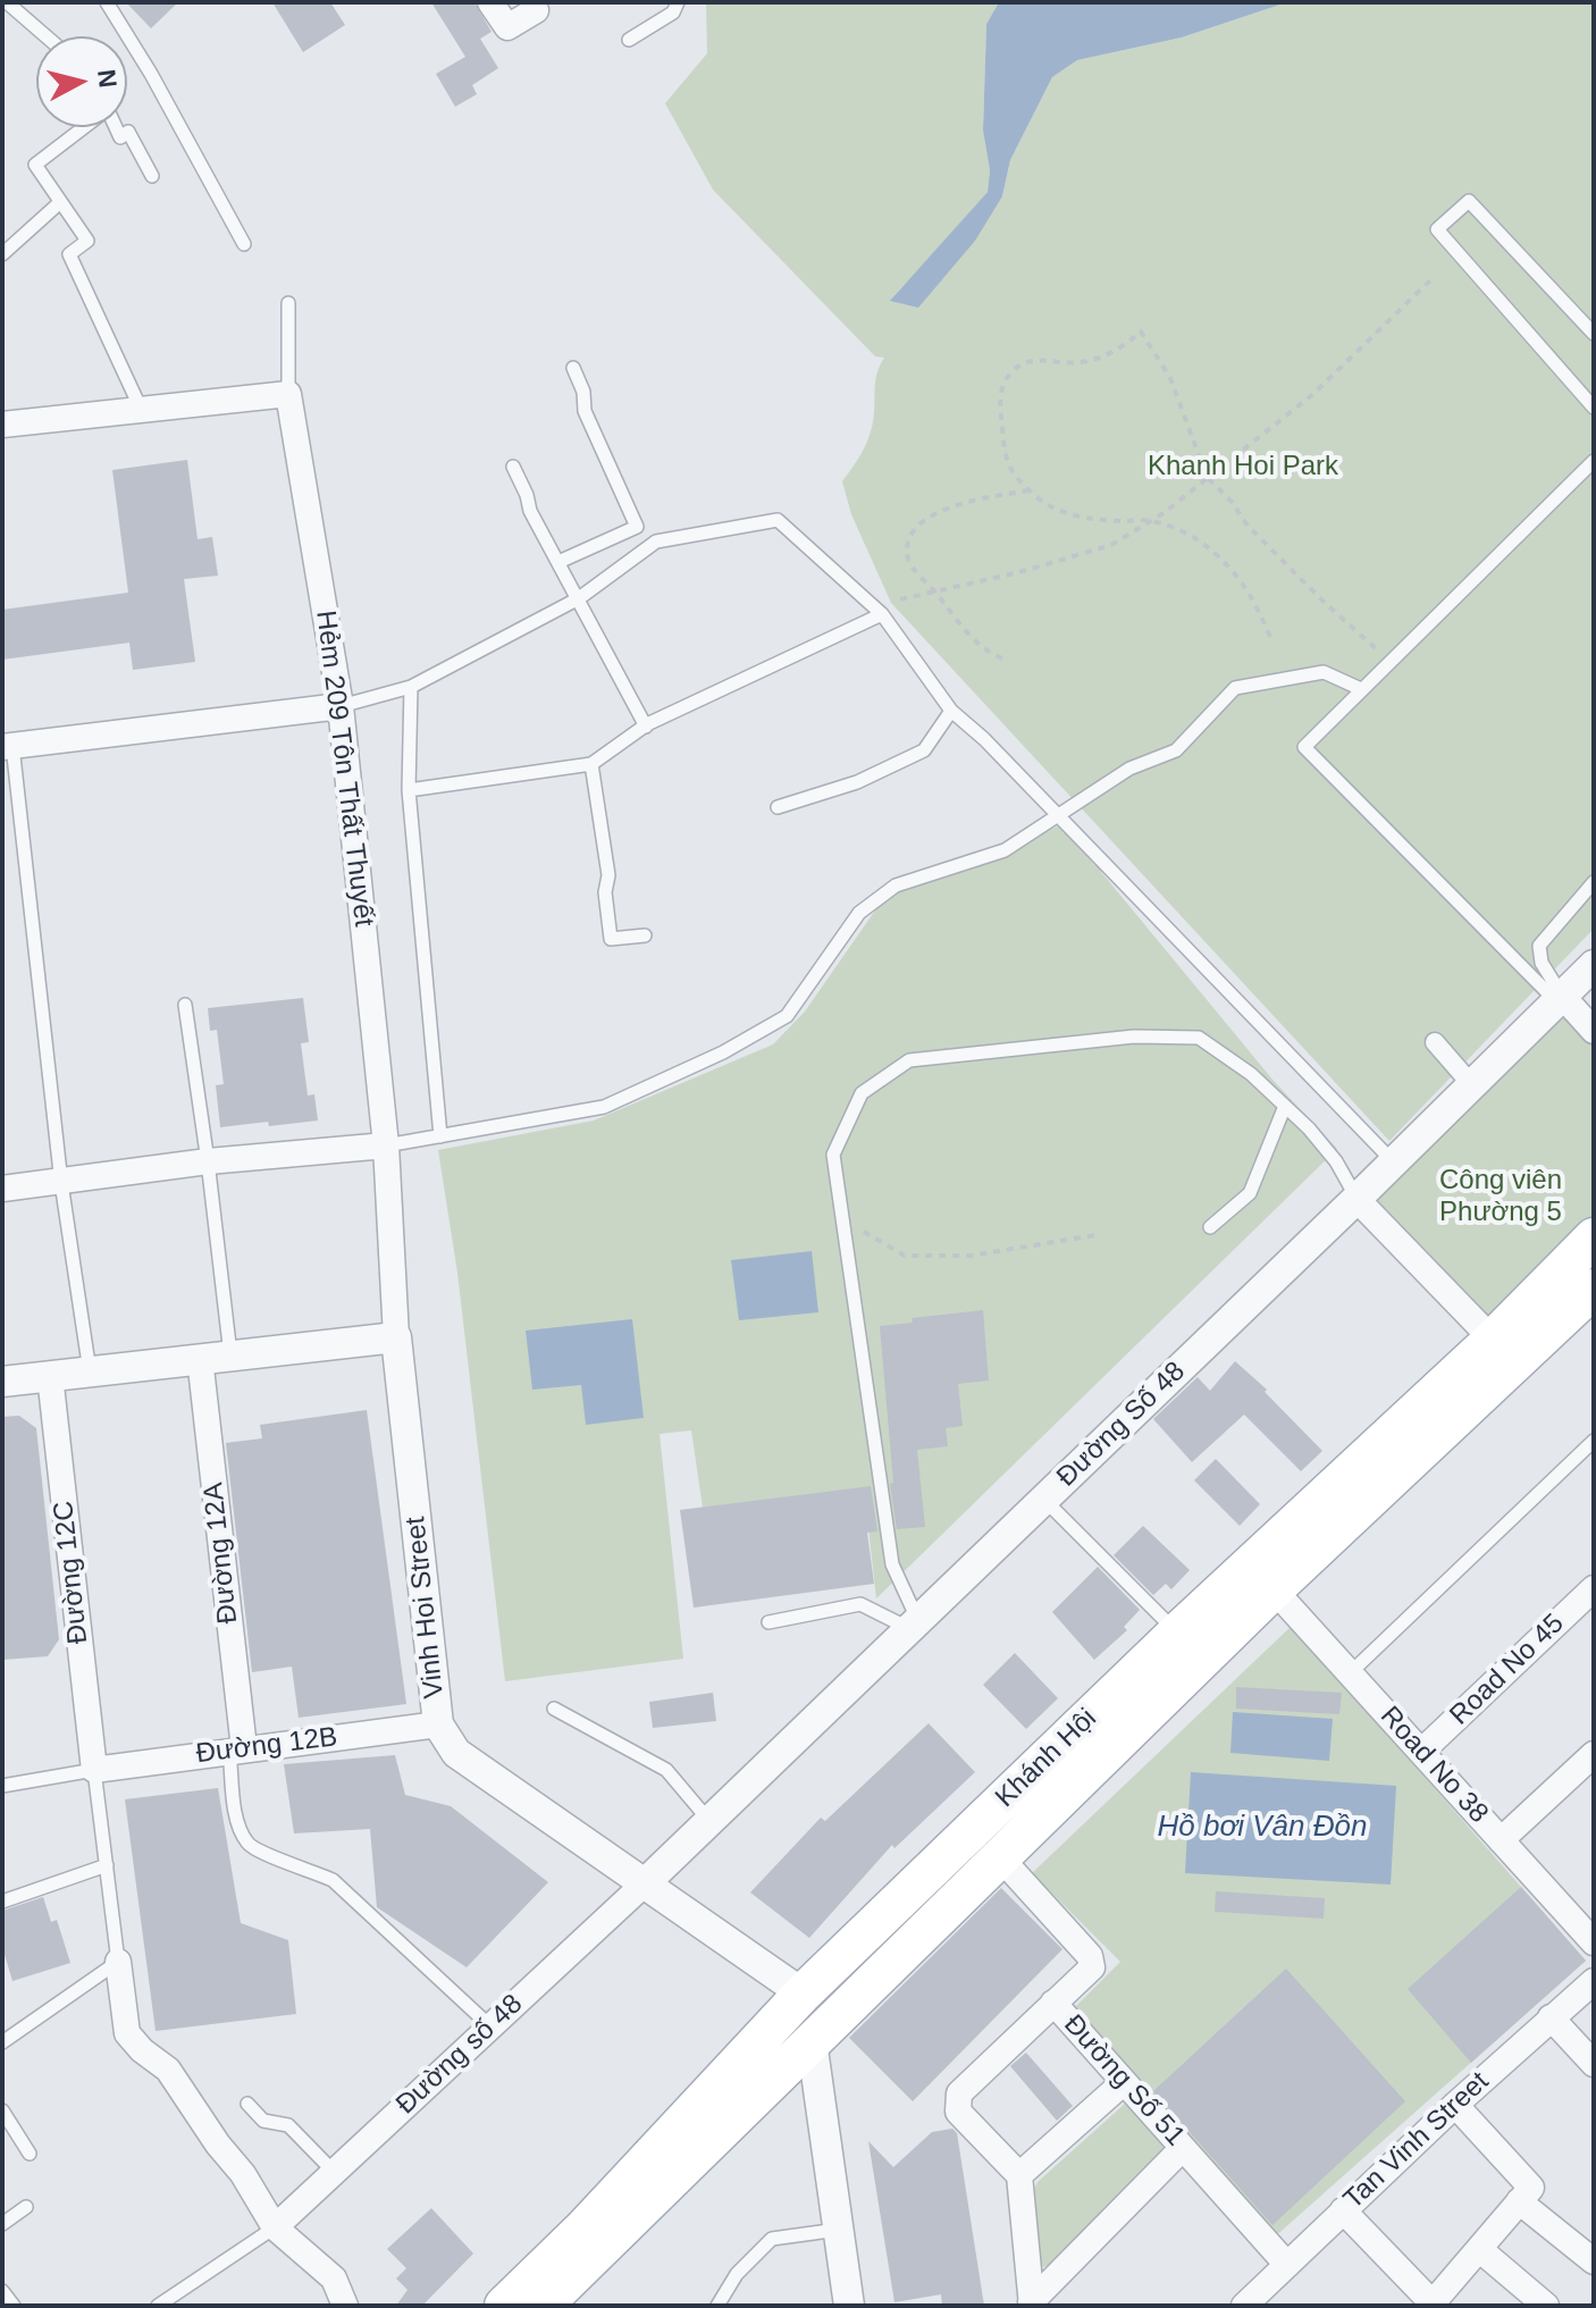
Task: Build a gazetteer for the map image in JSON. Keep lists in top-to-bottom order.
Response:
{
  "streets": {
    "main road": ["Khánh Hội"],
    "street": [
      "Hẻm 209 Tôn Thất Thuyết",
      "Đường Số 48",
      "Đường 12A",
      "Đường 12C",
      "Vinh Hoi Street",
      "Road No 45",
      "Đường 12B",
      "Road No 38",
      "Đường số 48",
      "Đường Số 51",
      "Tan Vinh Street"
    ]
  },
  "crossings": [
    ["Hẻm 209 Tôn Thất Thuyết", "Vinh Hoi Street"],
    ["Đường Số 48", "Vinh Hoi Street"],
    ["Đường Số 48", "Đường số 48"],
    ["Đường 12A", "Đường 12B"],
    ["Đường 12C", "Đường 12B"],
    ["Vinh Hoi Street", "Đường 12B"],
    ["Vinh Hoi Street", "Khánh Hội"],
    ["Vinh Hoi Street", "Đường số 48"],
    ["Road No 45", "Road No 38"],
    ["Khánh Hội", "Road No 38"],
    ["Khánh Hội", "Đường Số 51"],
    ["Đường Số 51", "Tan Vinh Street"]
  ],
  "water": ["Hồ bơi Vân Đồn"],
  "parks": ["Khanh Hoi Park", "Công viên Phường 5"],
  "north": "right"
}
